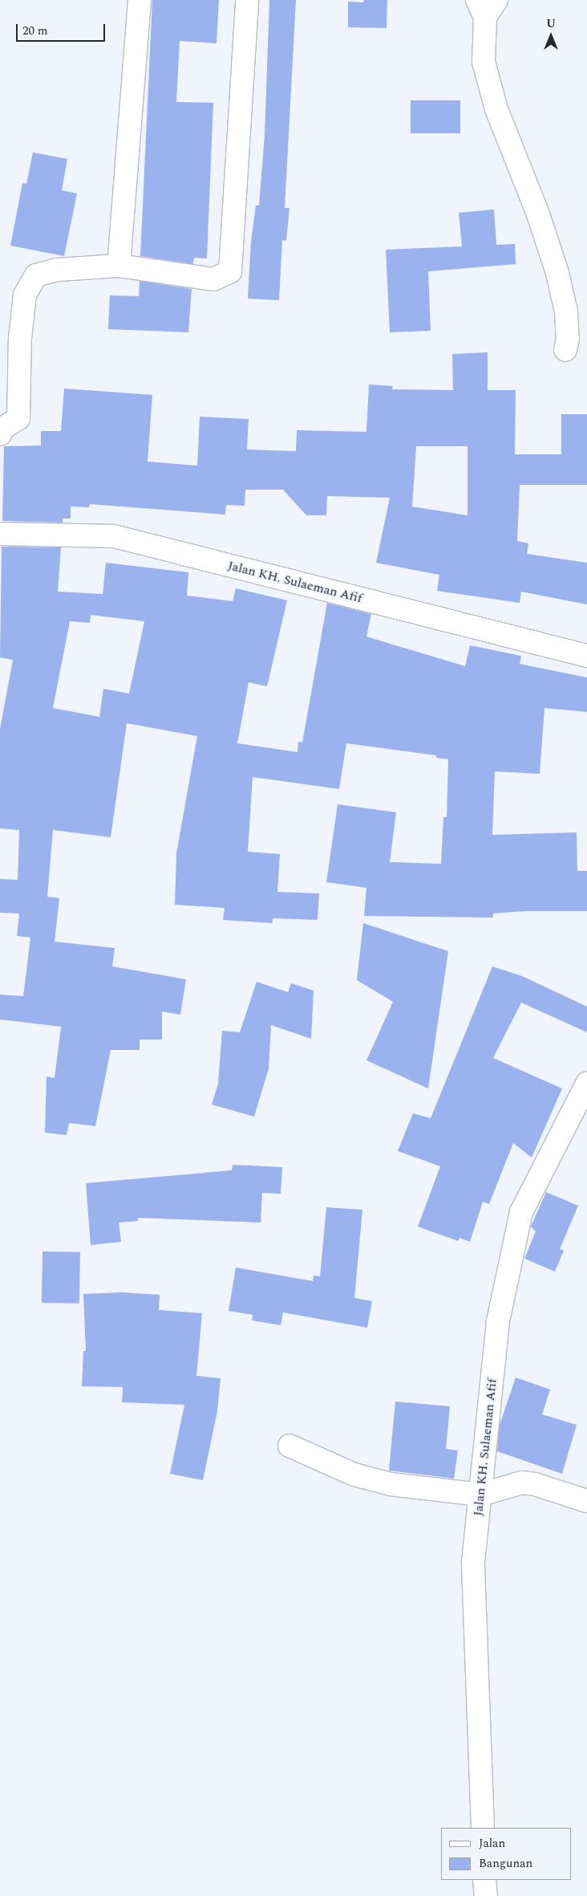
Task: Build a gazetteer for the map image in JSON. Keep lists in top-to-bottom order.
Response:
{
  "streets": {
    "street": ["Jalan KH. Sulaeman Afif"]
  },
  "legend": ["Jalan", "Bangunan"],
  "scale_bar": "20 m",
  "north": "top"
}
